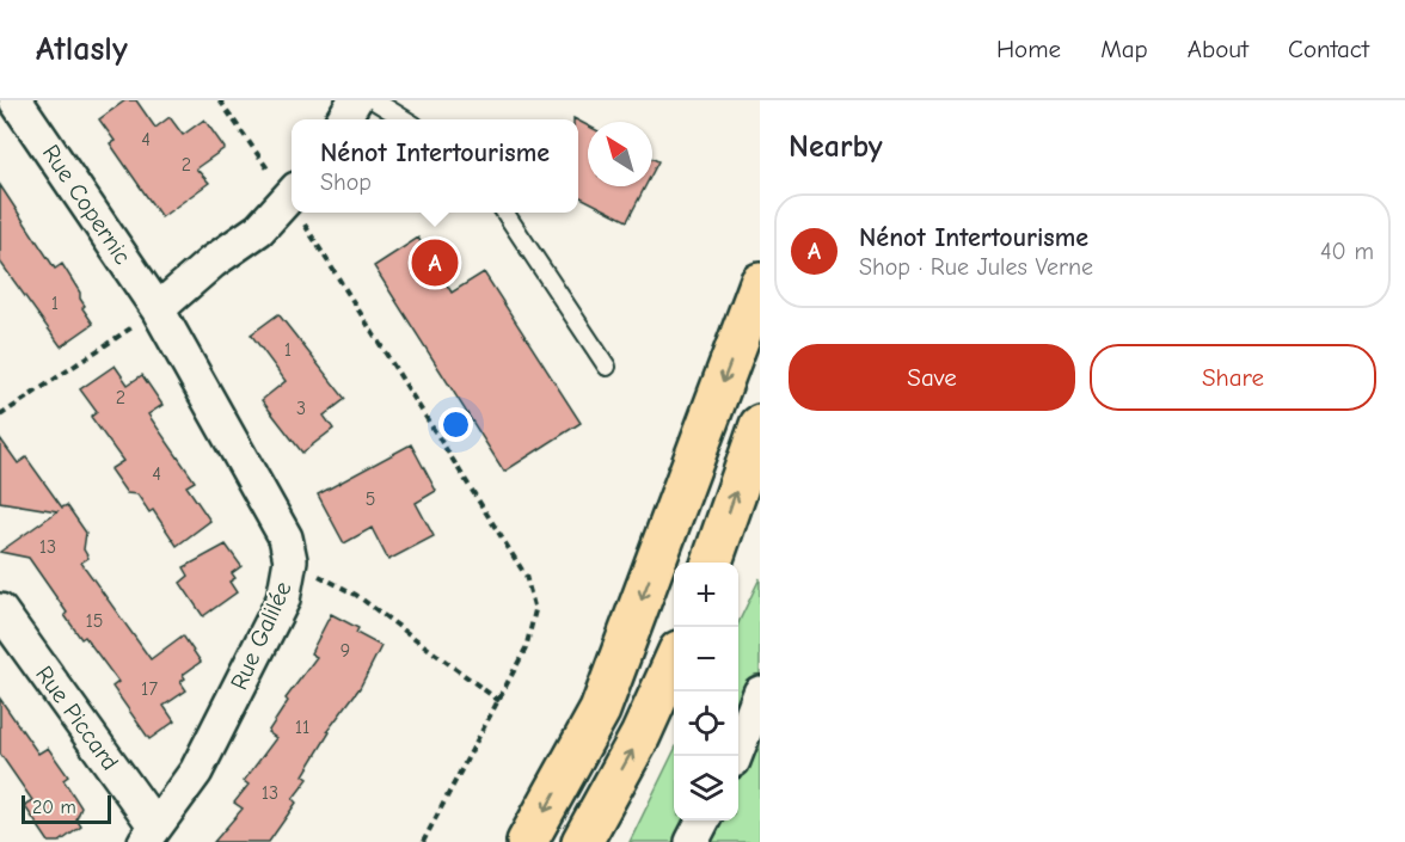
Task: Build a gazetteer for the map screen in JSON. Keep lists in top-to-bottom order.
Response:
{
  "streets": {
    "street": ["Rue Copernic", "Rue Galilée", "Rue Piccard"]
  },
  "crossings": [
    ["Rue Copernic", "Rue Galilée"],
    ["Rue Galilée", "Rue Piccard"]
  ],
  "house_numbers": [
    "4",
    "2",
    "1",
    "1",
    "2",
    "3",
    "4",
    "5",
    "13",
    "15",
    "9",
    "17",
    "11",
    "13"
  ],
  "scale_bar": "20 m",
  "north": "top left",
  "page": {
    "header": "Atlasly",
    "nav": [
      "Home",
      "Map",
      "About",
      "Contact"
    ],
    "heading": "Nearby",
    "popup": ["Nénot Intertourisme", "Shop"],
    "list": [
      {
        "mark": "A",
        "name": "Nénot Intertourisme",
        "note": "Shop · Rue Jules Verne",
        "value": "40 m"
      }
    ],
    "pins": "A",
    "buttons": ["Save", "Share"],
    "map_buttons": ["+", "−"],
    "scale": "20 m"
  }
}
